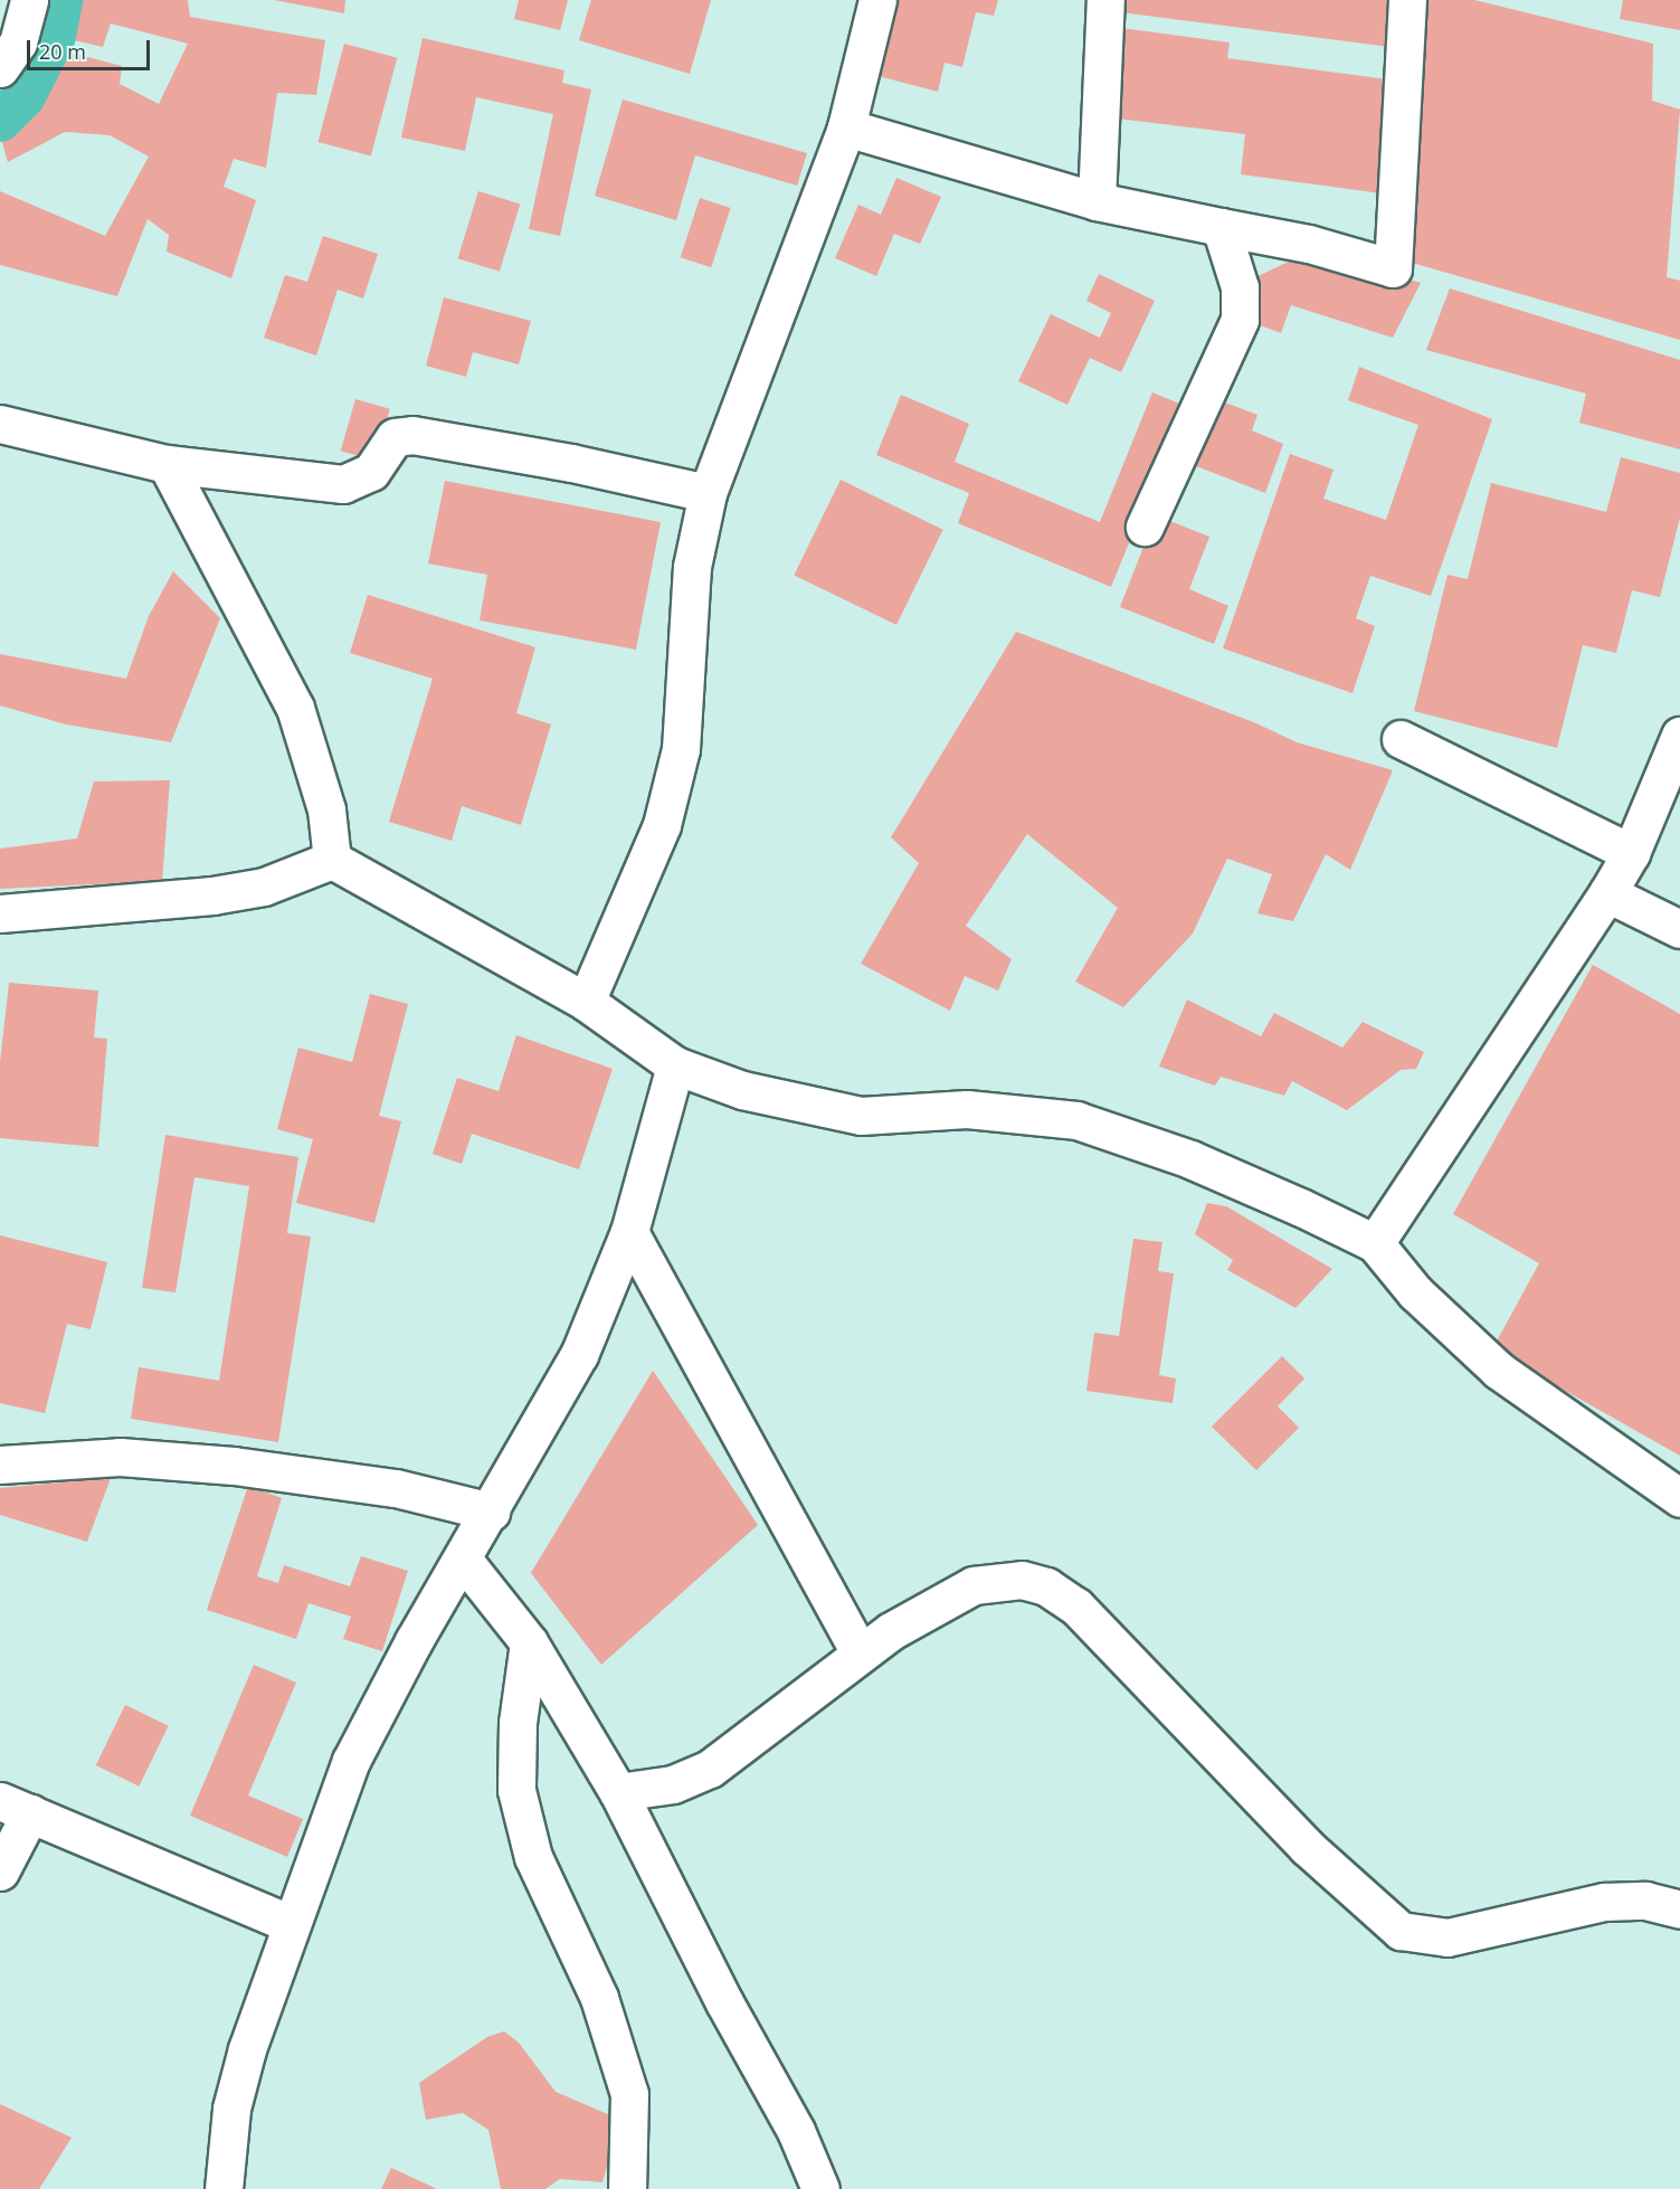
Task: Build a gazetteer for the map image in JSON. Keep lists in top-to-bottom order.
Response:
{
  "scale_bar": "20 m"
}
